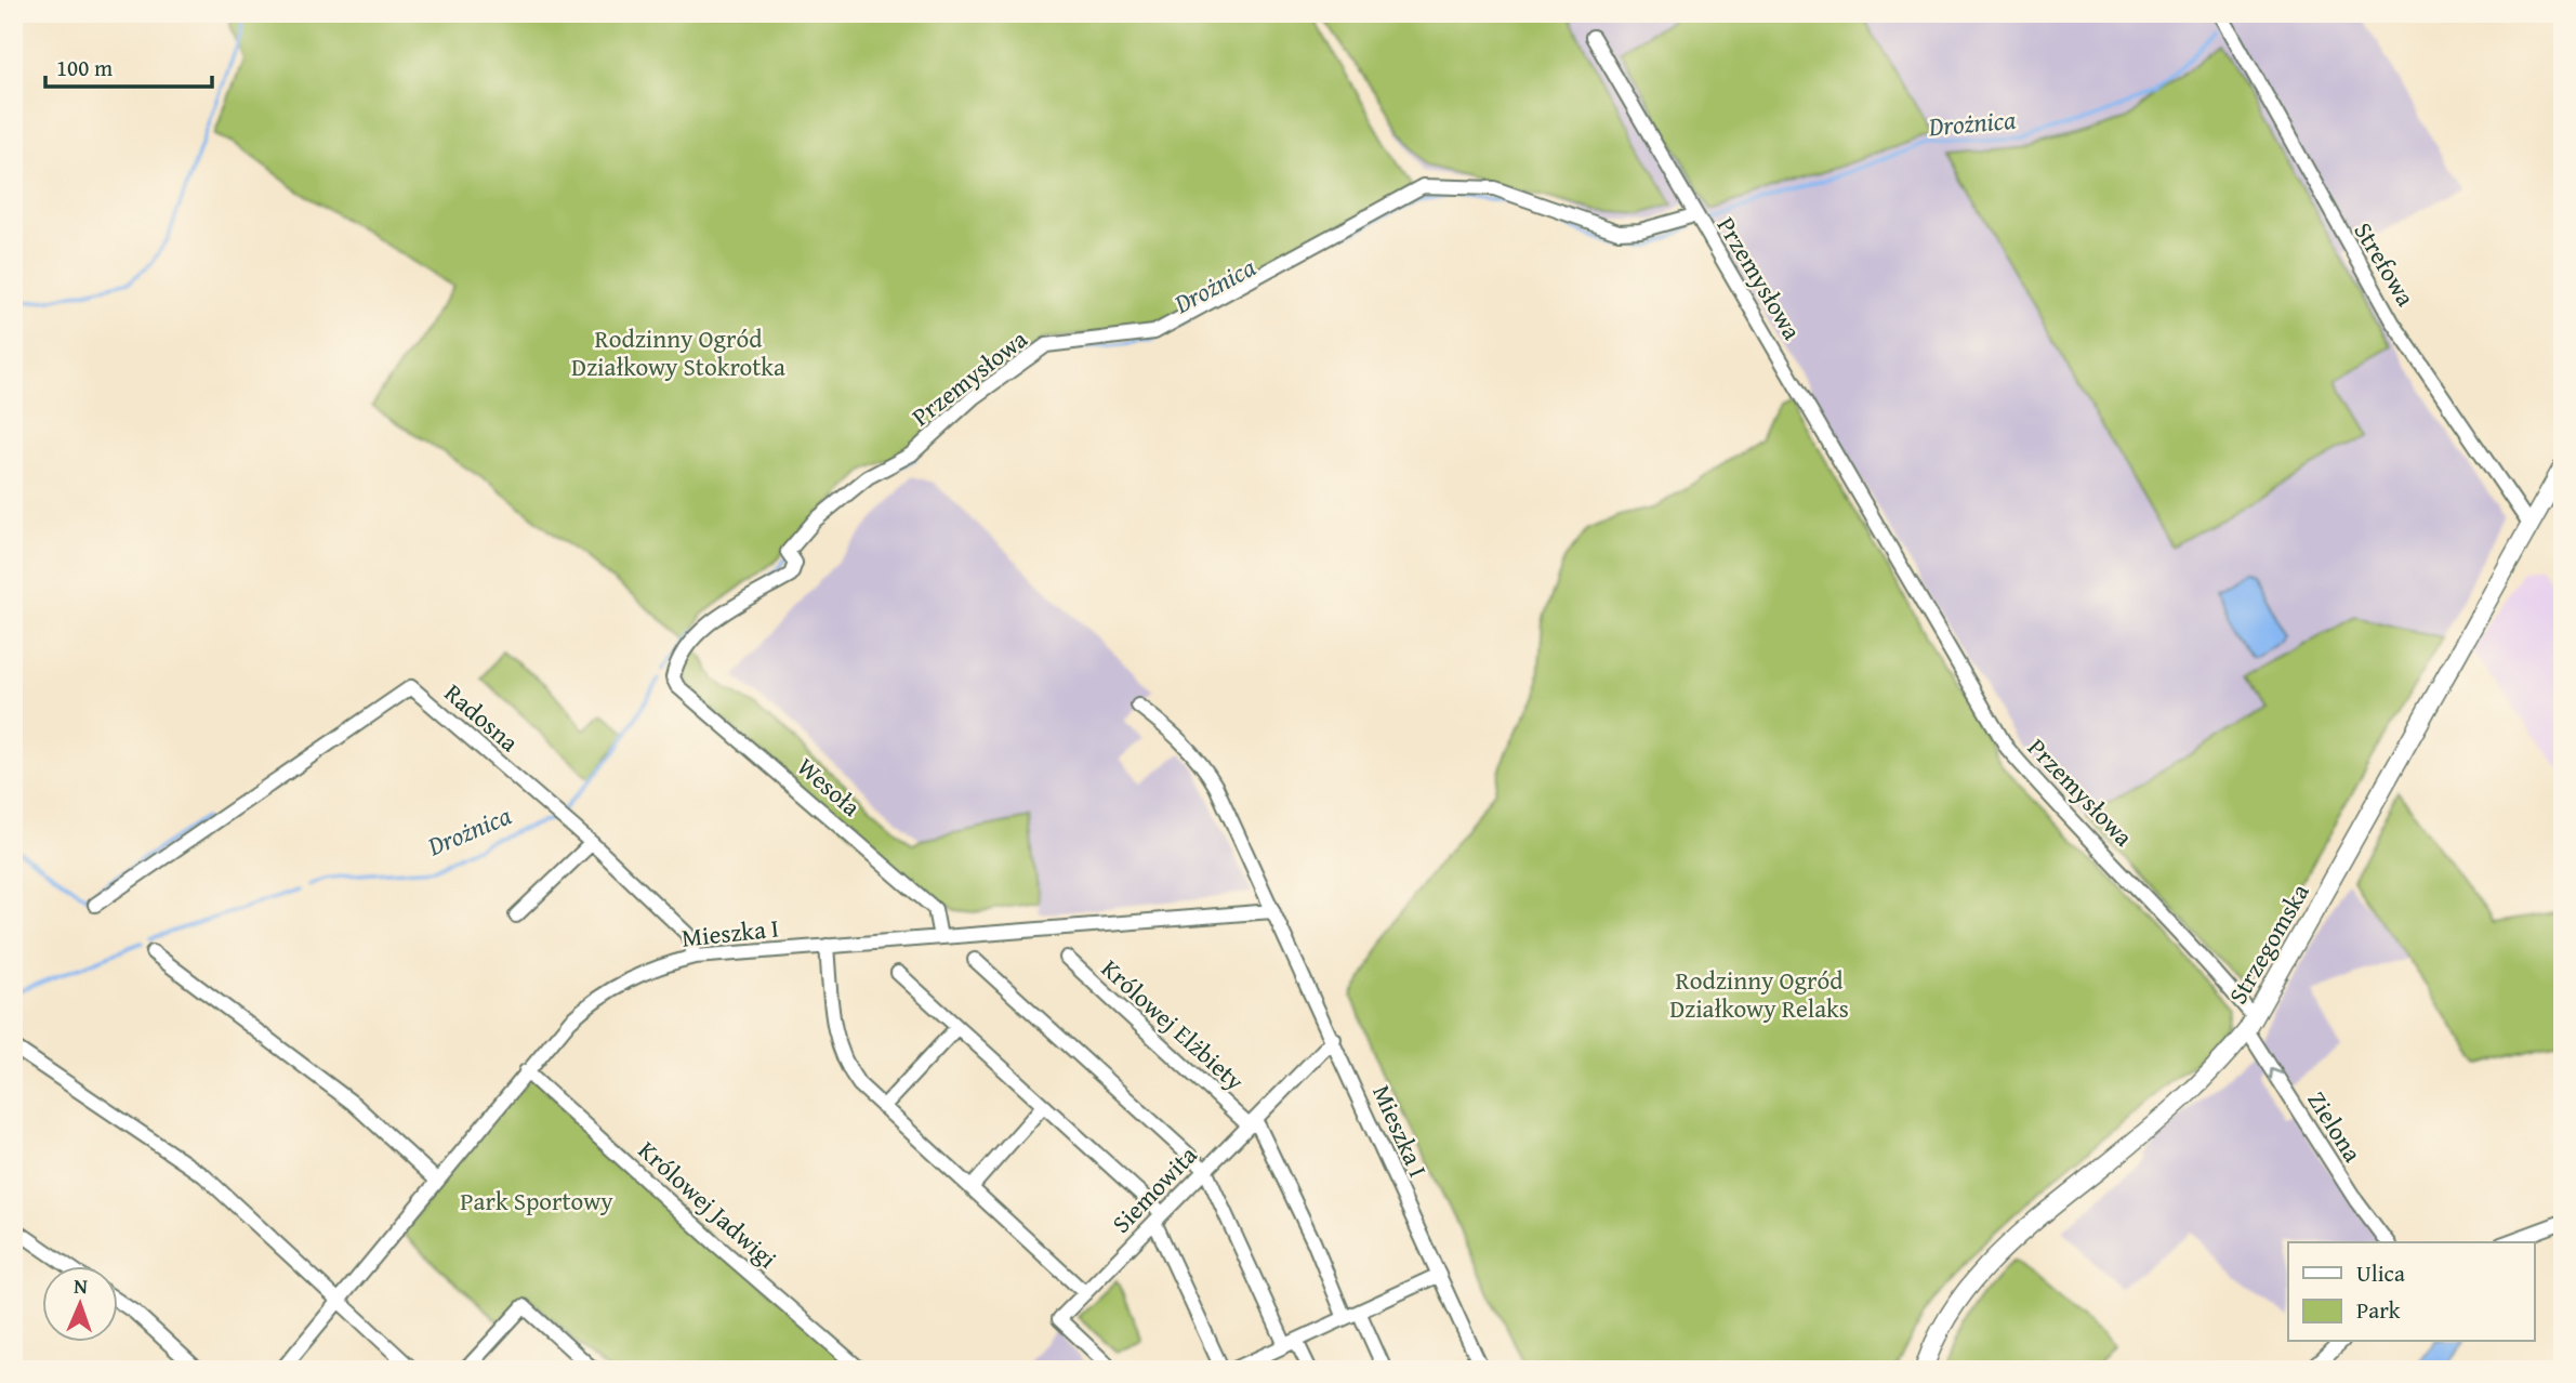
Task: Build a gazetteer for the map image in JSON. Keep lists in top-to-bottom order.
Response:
{
  "streets": {
    "main road": ["Strzegomska"],
    "street": [
      "Strefowa",
      "Przemysłowa",
      "Radosna",
      "Wesoła",
      "Mieszka I",
      "Królowej Elżbiety",
      "Zielona",
      "Siemowita",
      "Królowej Jadwigi"
    ]
  },
  "crossings": [
    ["Strefowa", "Strzegomska"],
    ["Przemysłowa", "Wesoła"],
    ["Przemysłowa", "Strzegomska"],
    ["Przemysłowa", "Zielona"],
    ["Radosna", "Mieszka I"],
    ["Wesoła", "Mieszka I"],
    ["Mieszka I", "Siemowita"],
    ["Mieszka I", "Królowej Jadwigi"],
    ["Strzegomska", "Zielona"],
    ["Królowej Elżbiety", "Siemowita"]
  ],
  "one_way": ["Zielona"],
  "water": ["Drożnica"],
  "parks": ["Rodzinny Ogród Działkowy Stokrotka", "Rodzinny Ogród Działkowy Relaks", "Park Sportowy"],
  "legend": ["Ulica", "Park"],
  "scale_bar": "100 m",
  "north": "top"
}
